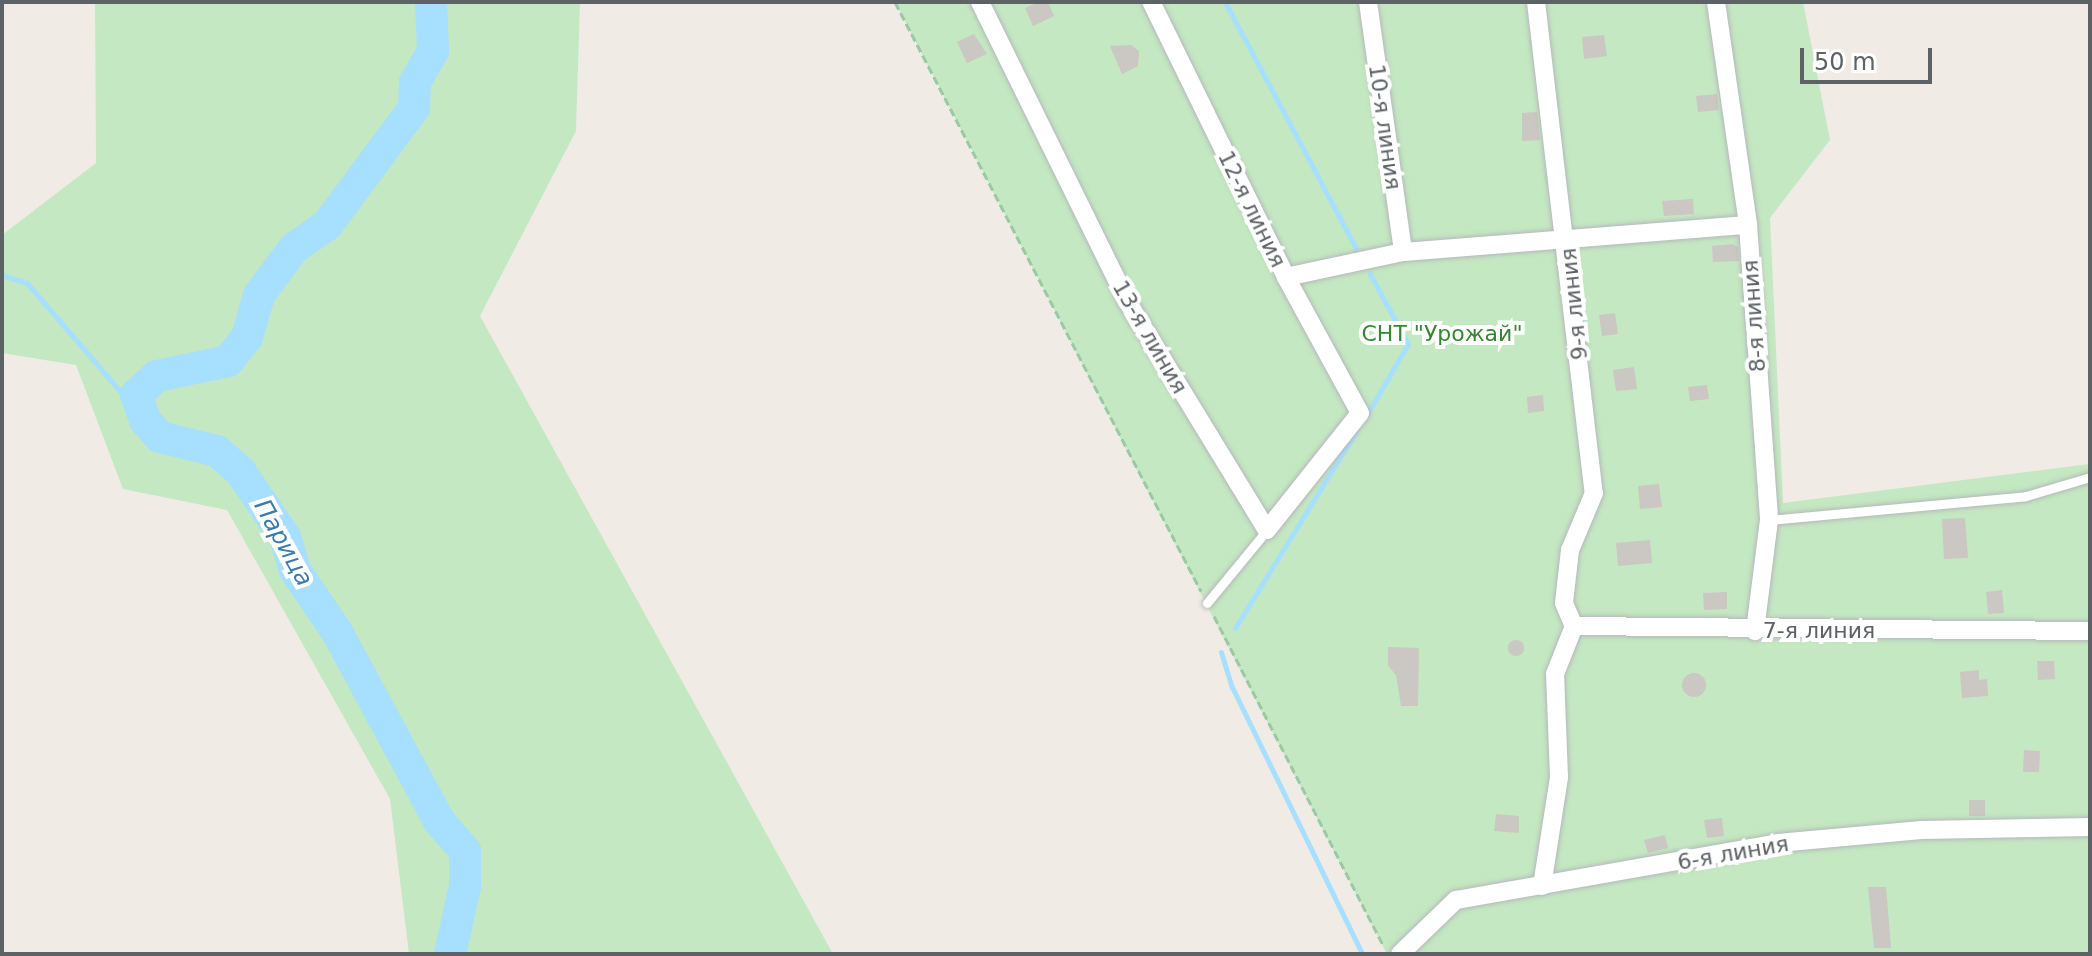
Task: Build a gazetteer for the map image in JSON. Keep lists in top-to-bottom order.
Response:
{
  "streets": {
    "street": [
      "10-я линия",
      "12-я линия",
      "9-я линия",
      "8-я линия",
      "13-я линия",
      "7-я линия",
      "6-я линия"
    ]
  },
  "crossings": [
    ["12-я линия", "13-я линия"],
    ["9-я линия", "7-я линия"],
    ["8-я линия", "7-я линия"]
  ],
  "water": ["Парица"],
  "parks": ["СНТ \"Урожай\""],
  "scale_bar": "50 m"
}
